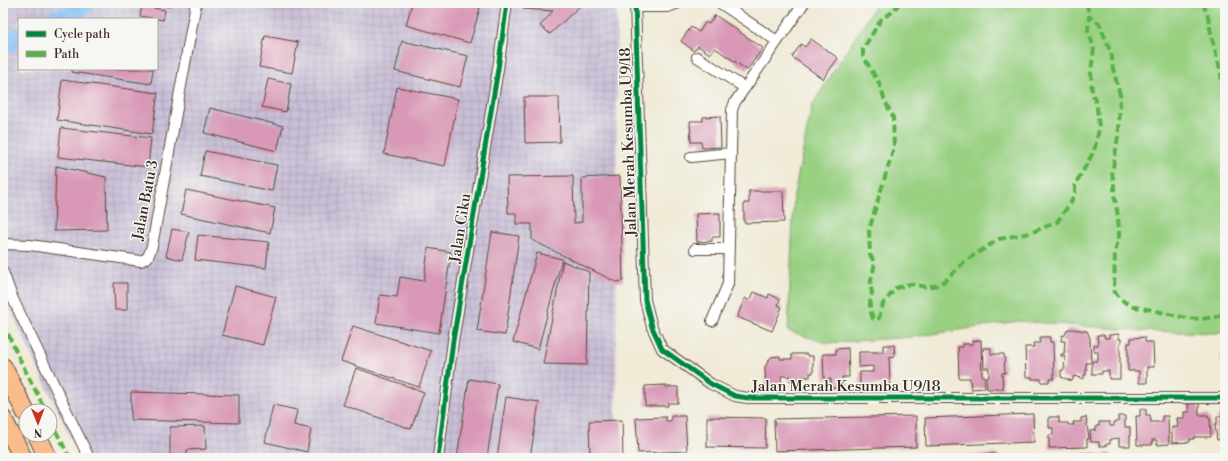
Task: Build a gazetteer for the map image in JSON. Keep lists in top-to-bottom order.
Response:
{
  "streets": {
    "street": ["Jalan Merah Kesumba U9/18", "Jalan Batu 3", "Jalan Ciku"]
  },
  "legend": ["Cycle path", "Path"],
  "north": "bottom"
}
